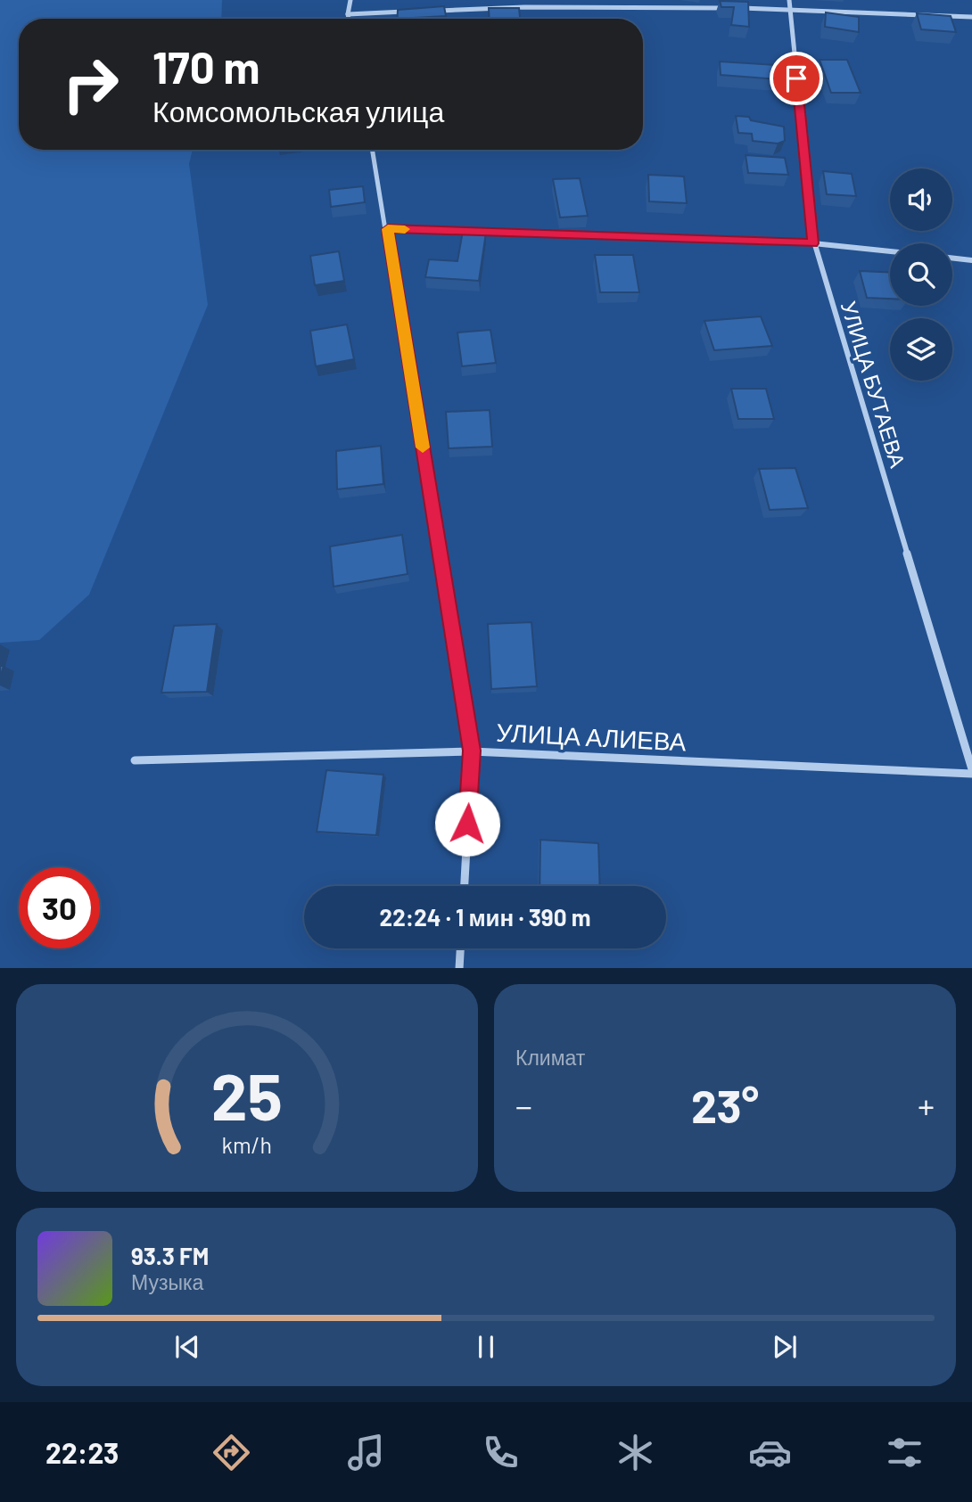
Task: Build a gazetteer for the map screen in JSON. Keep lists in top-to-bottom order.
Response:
{
  "streets": {
    "street": ["УЛИЦА БУТАЕВА", "УЛИЦА АЛИЕВА"]
  },
  "crossings": [
    ["УЛИЦА БУТАЕВА", "УЛИЦА АЛИЕВА"]
  ],
  "page": {
    "turn": ["170 m", "Комсомольская улица"],
    "limit": "30",
    "trip": "22:24 · 1 мин · 390 m",
    "tile": "Климат",
    "heat": ["−", "23°", "+"],
    "song": ["93.3 FM", "Музыка"],
    "tabs": "22:23",
    "gauge": ["25", "km/h"]
  }
}
